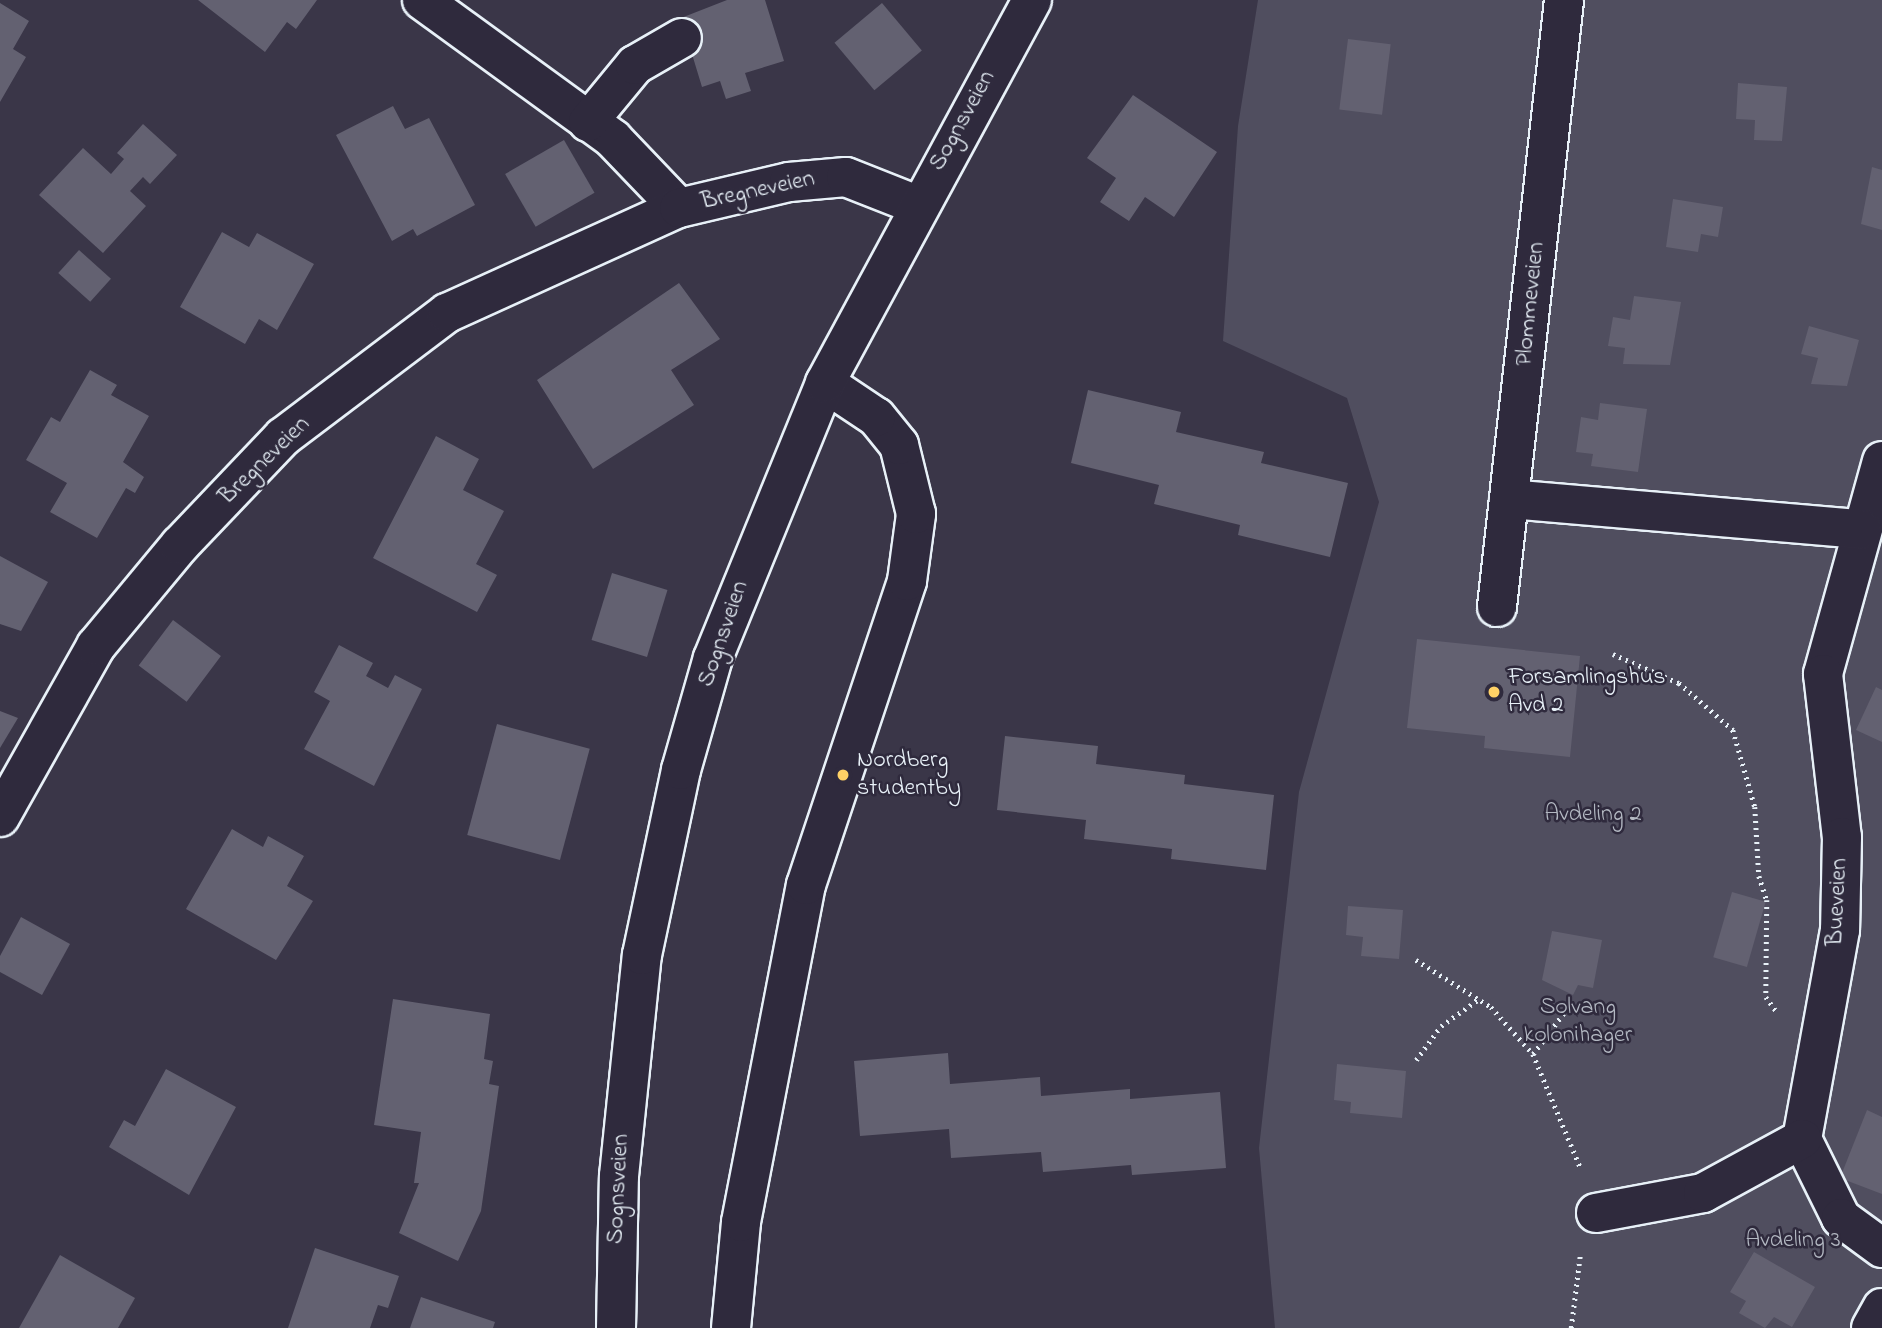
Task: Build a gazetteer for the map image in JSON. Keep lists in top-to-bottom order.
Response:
{
  "streets": {
    "street": [
      "Sognsveien",
      "Bregneveien",
      "Plommeveien",
      "Bueveien"
    ]
  },
  "crossings": [
    ["Sognsveien", "Bregneveien"]
  ],
  "parks": ["Avdeling 2", "Solvang kolonihager", "Avdeling 3"],
  "places": ["Forsamlingshus Avd 2", "Nordberg studentby"]
}
